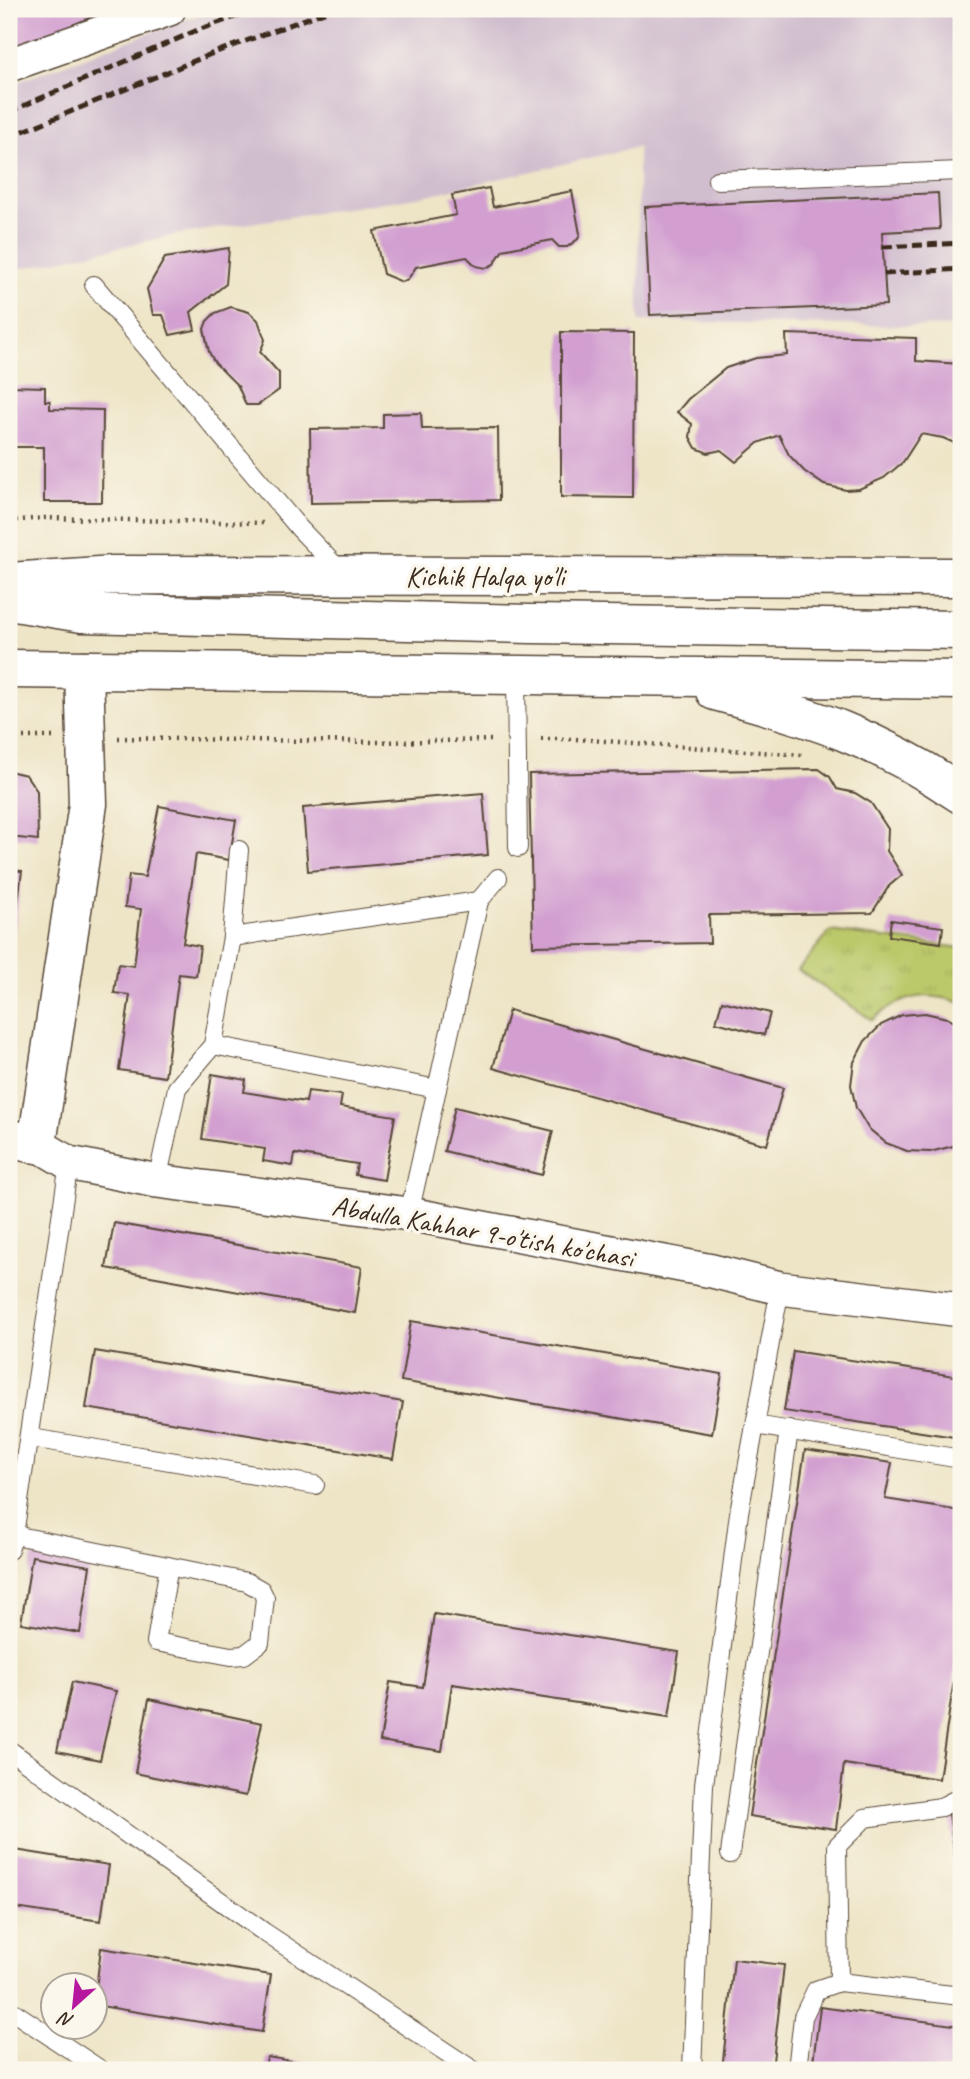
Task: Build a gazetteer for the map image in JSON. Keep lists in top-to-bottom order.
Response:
{
  "streets": {
    "main road": ["Kichik Halqa yo'li"],
    "street": ["Abdulla Kahhar 9-o'tish ko'chasi"]
  },
  "north": "bottom left"
}
